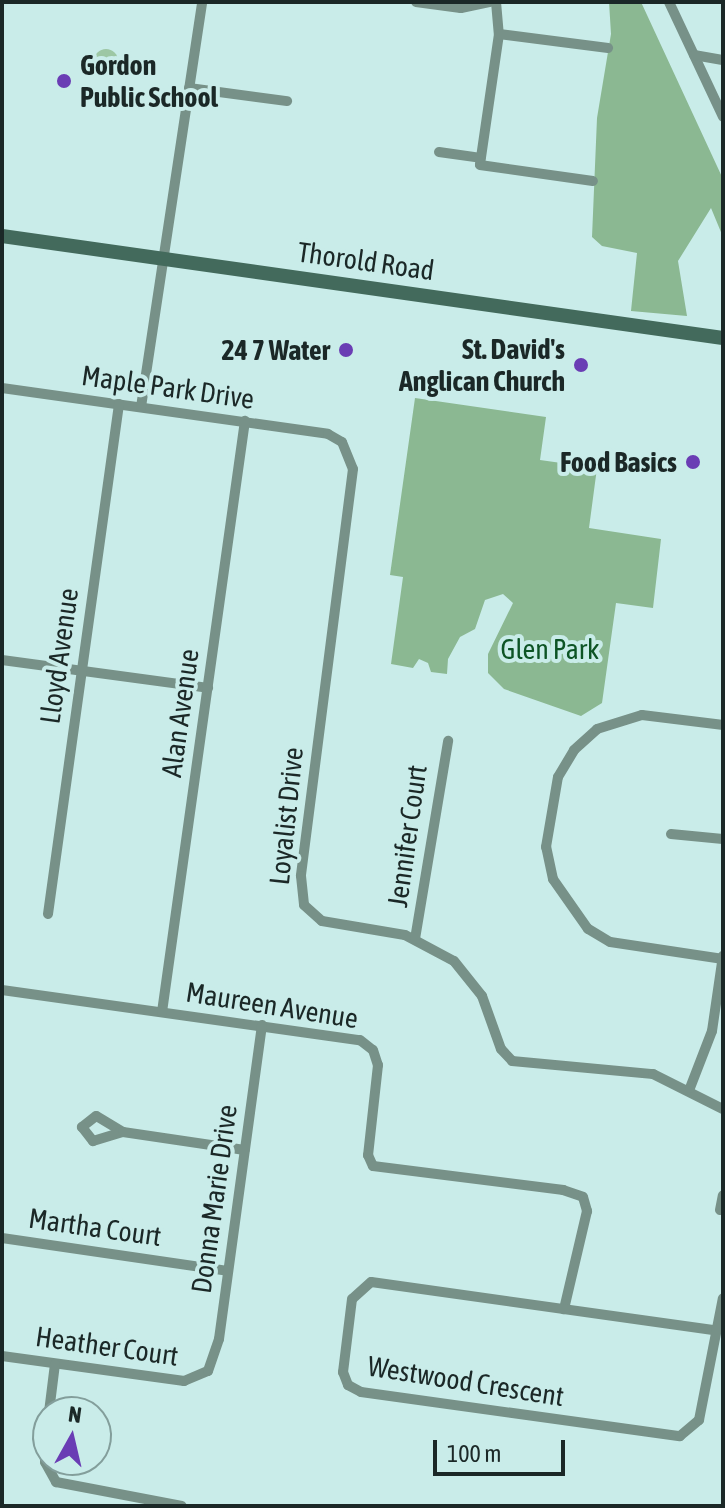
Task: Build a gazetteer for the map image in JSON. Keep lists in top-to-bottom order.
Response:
{
  "streets": {
    "street": [
      "Thorold Road",
      "Maple Park Drive",
      "Lloyd Avenue",
      "Alan Avenue",
      "Loyalist Drive",
      "Jennifer Court",
      "Maureen Avenue",
      "Donna Marie Drive",
      "Martha Court",
      "Heather Court",
      "Westwood Crescent"
    ]
  },
  "crossings": [
    ["Maple Park Drive", "Lloyd Avenue"],
    ["Maple Park Drive", "Alan Avenue"],
    ["Maple Park Drive", "Loyalist Drive"],
    ["Alan Avenue", "Maureen Avenue"],
    ["Loyalist Drive", "Jennifer Court"],
    ["Maureen Avenue", "Donna Marie Drive"],
    ["Maureen Avenue", "Westwood Crescent"],
    ["Donna Marie Drive", "Martha Court"],
    ["Donna Marie Drive", "Heather Court"]
  ],
  "parks": ["Glen Park"],
  "places": [
    "Gordon Public School",
    "24 7 Water",
    "St. David's Anglican Church",
    "Food Basics"
  ],
  "scale_bar": "100 m",
  "north": "top"
}
